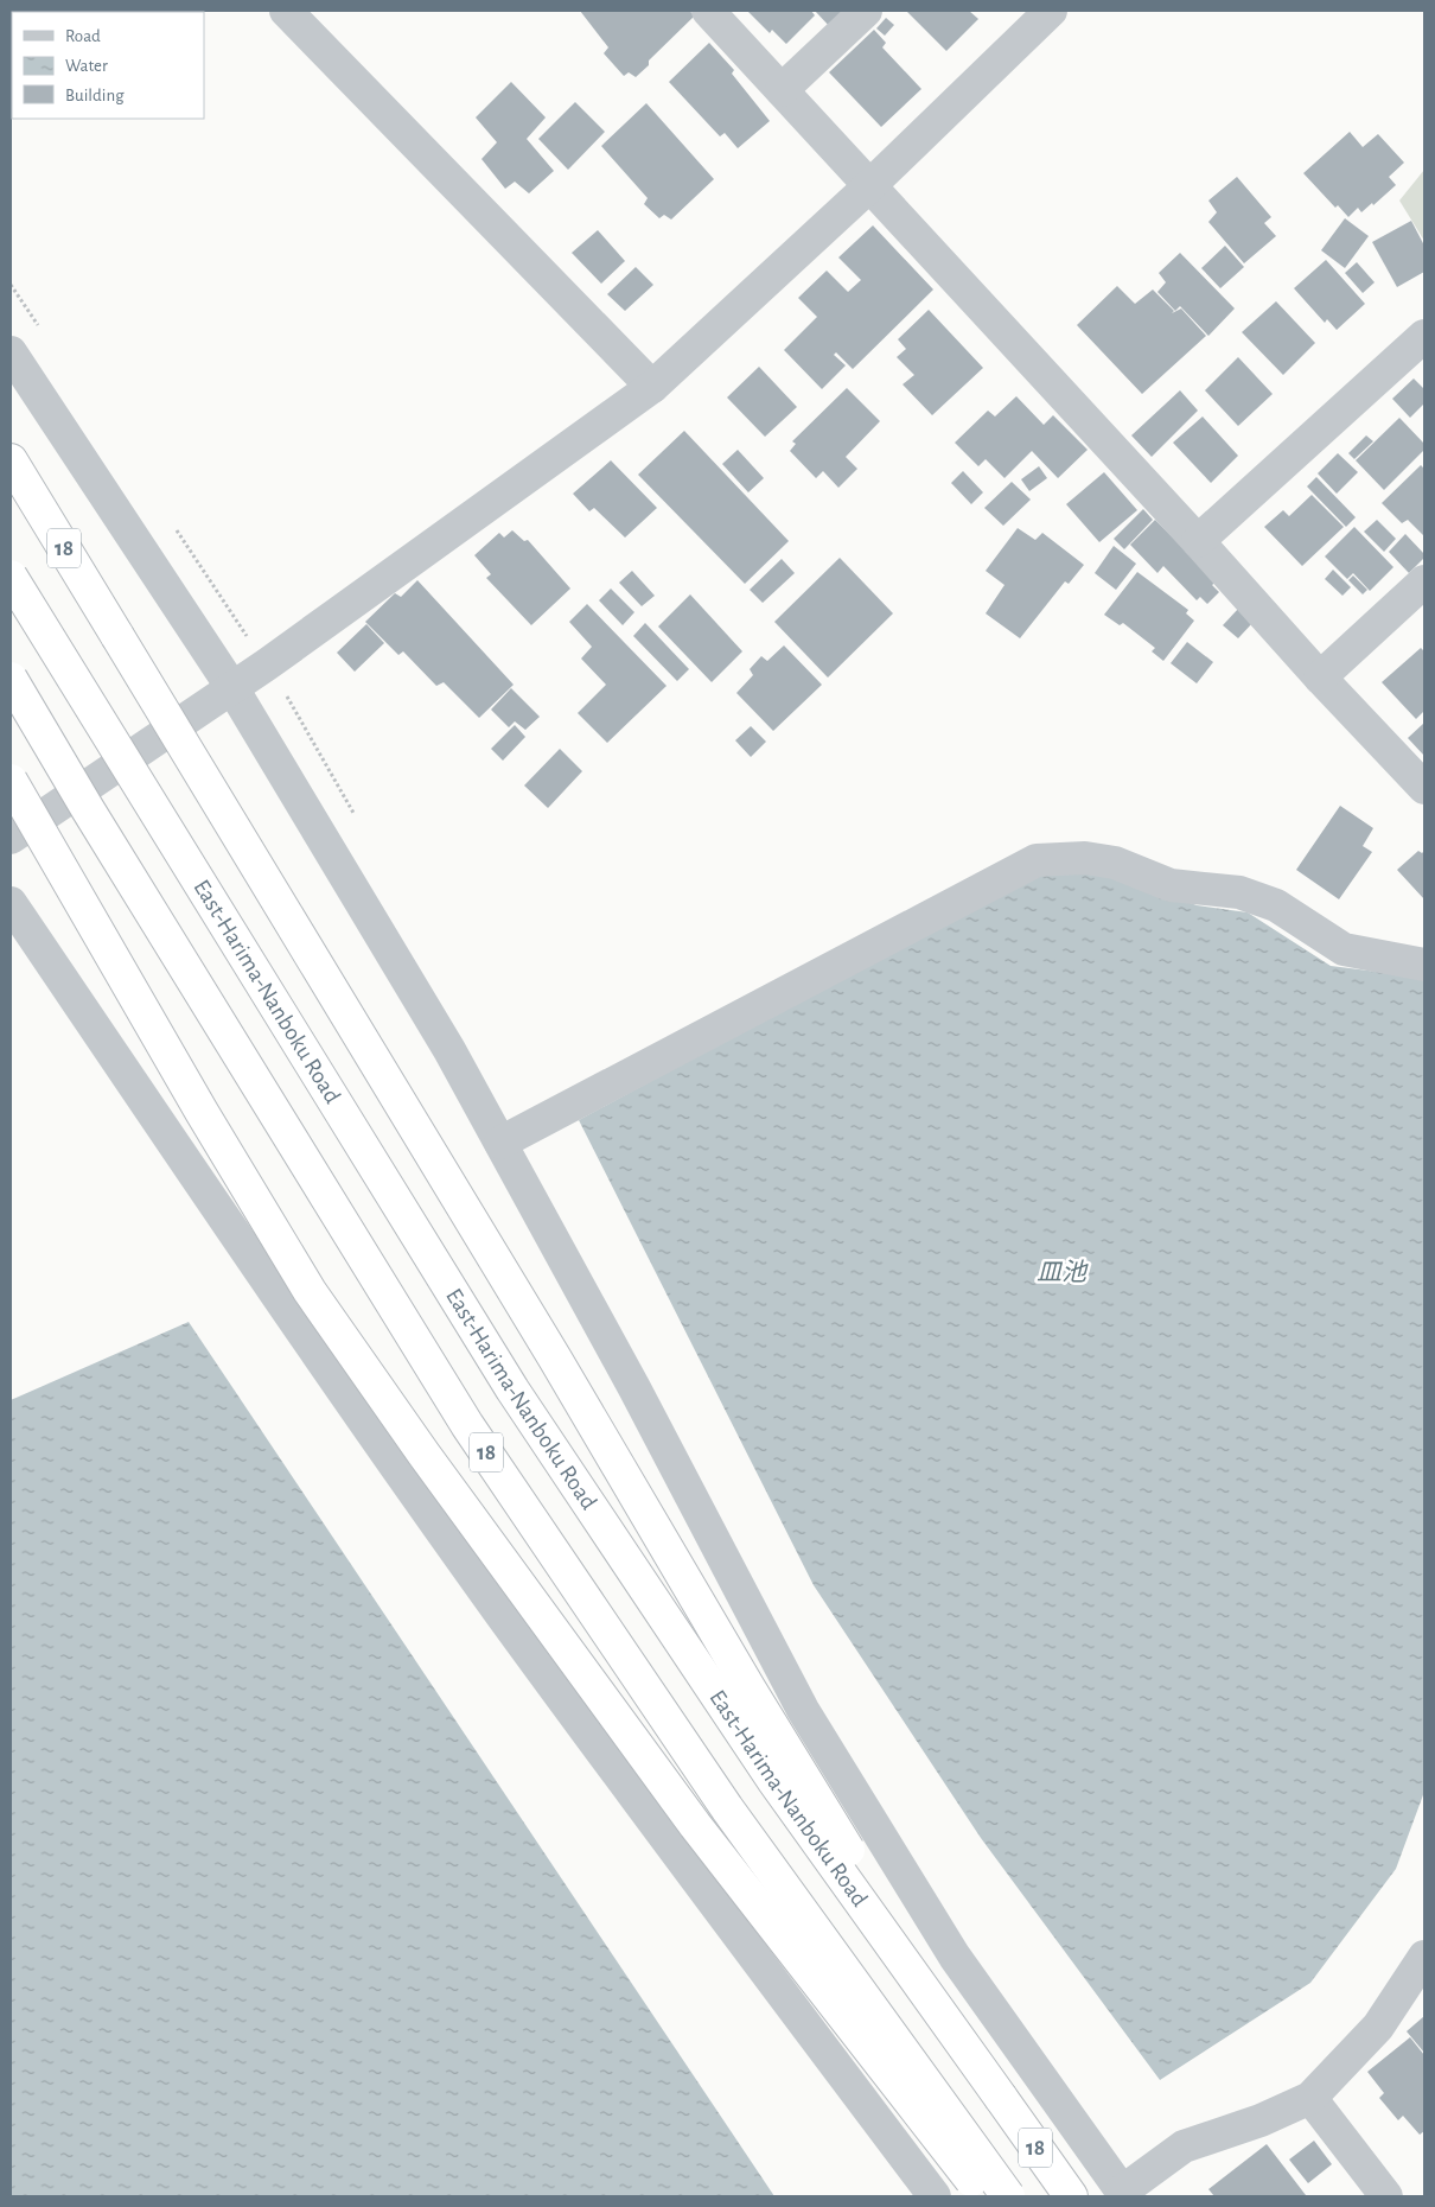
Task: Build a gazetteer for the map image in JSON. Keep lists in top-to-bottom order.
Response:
{
  "streets": {
    "highway": ["18", "East-Harima-Nanboku Road"]
  },
  "crossings": [
    ["18", "East-Harima-Nanboku Road"]
  ],
  "water": ["皿池"],
  "legend": ["Road", "Water", "Building"]
}
